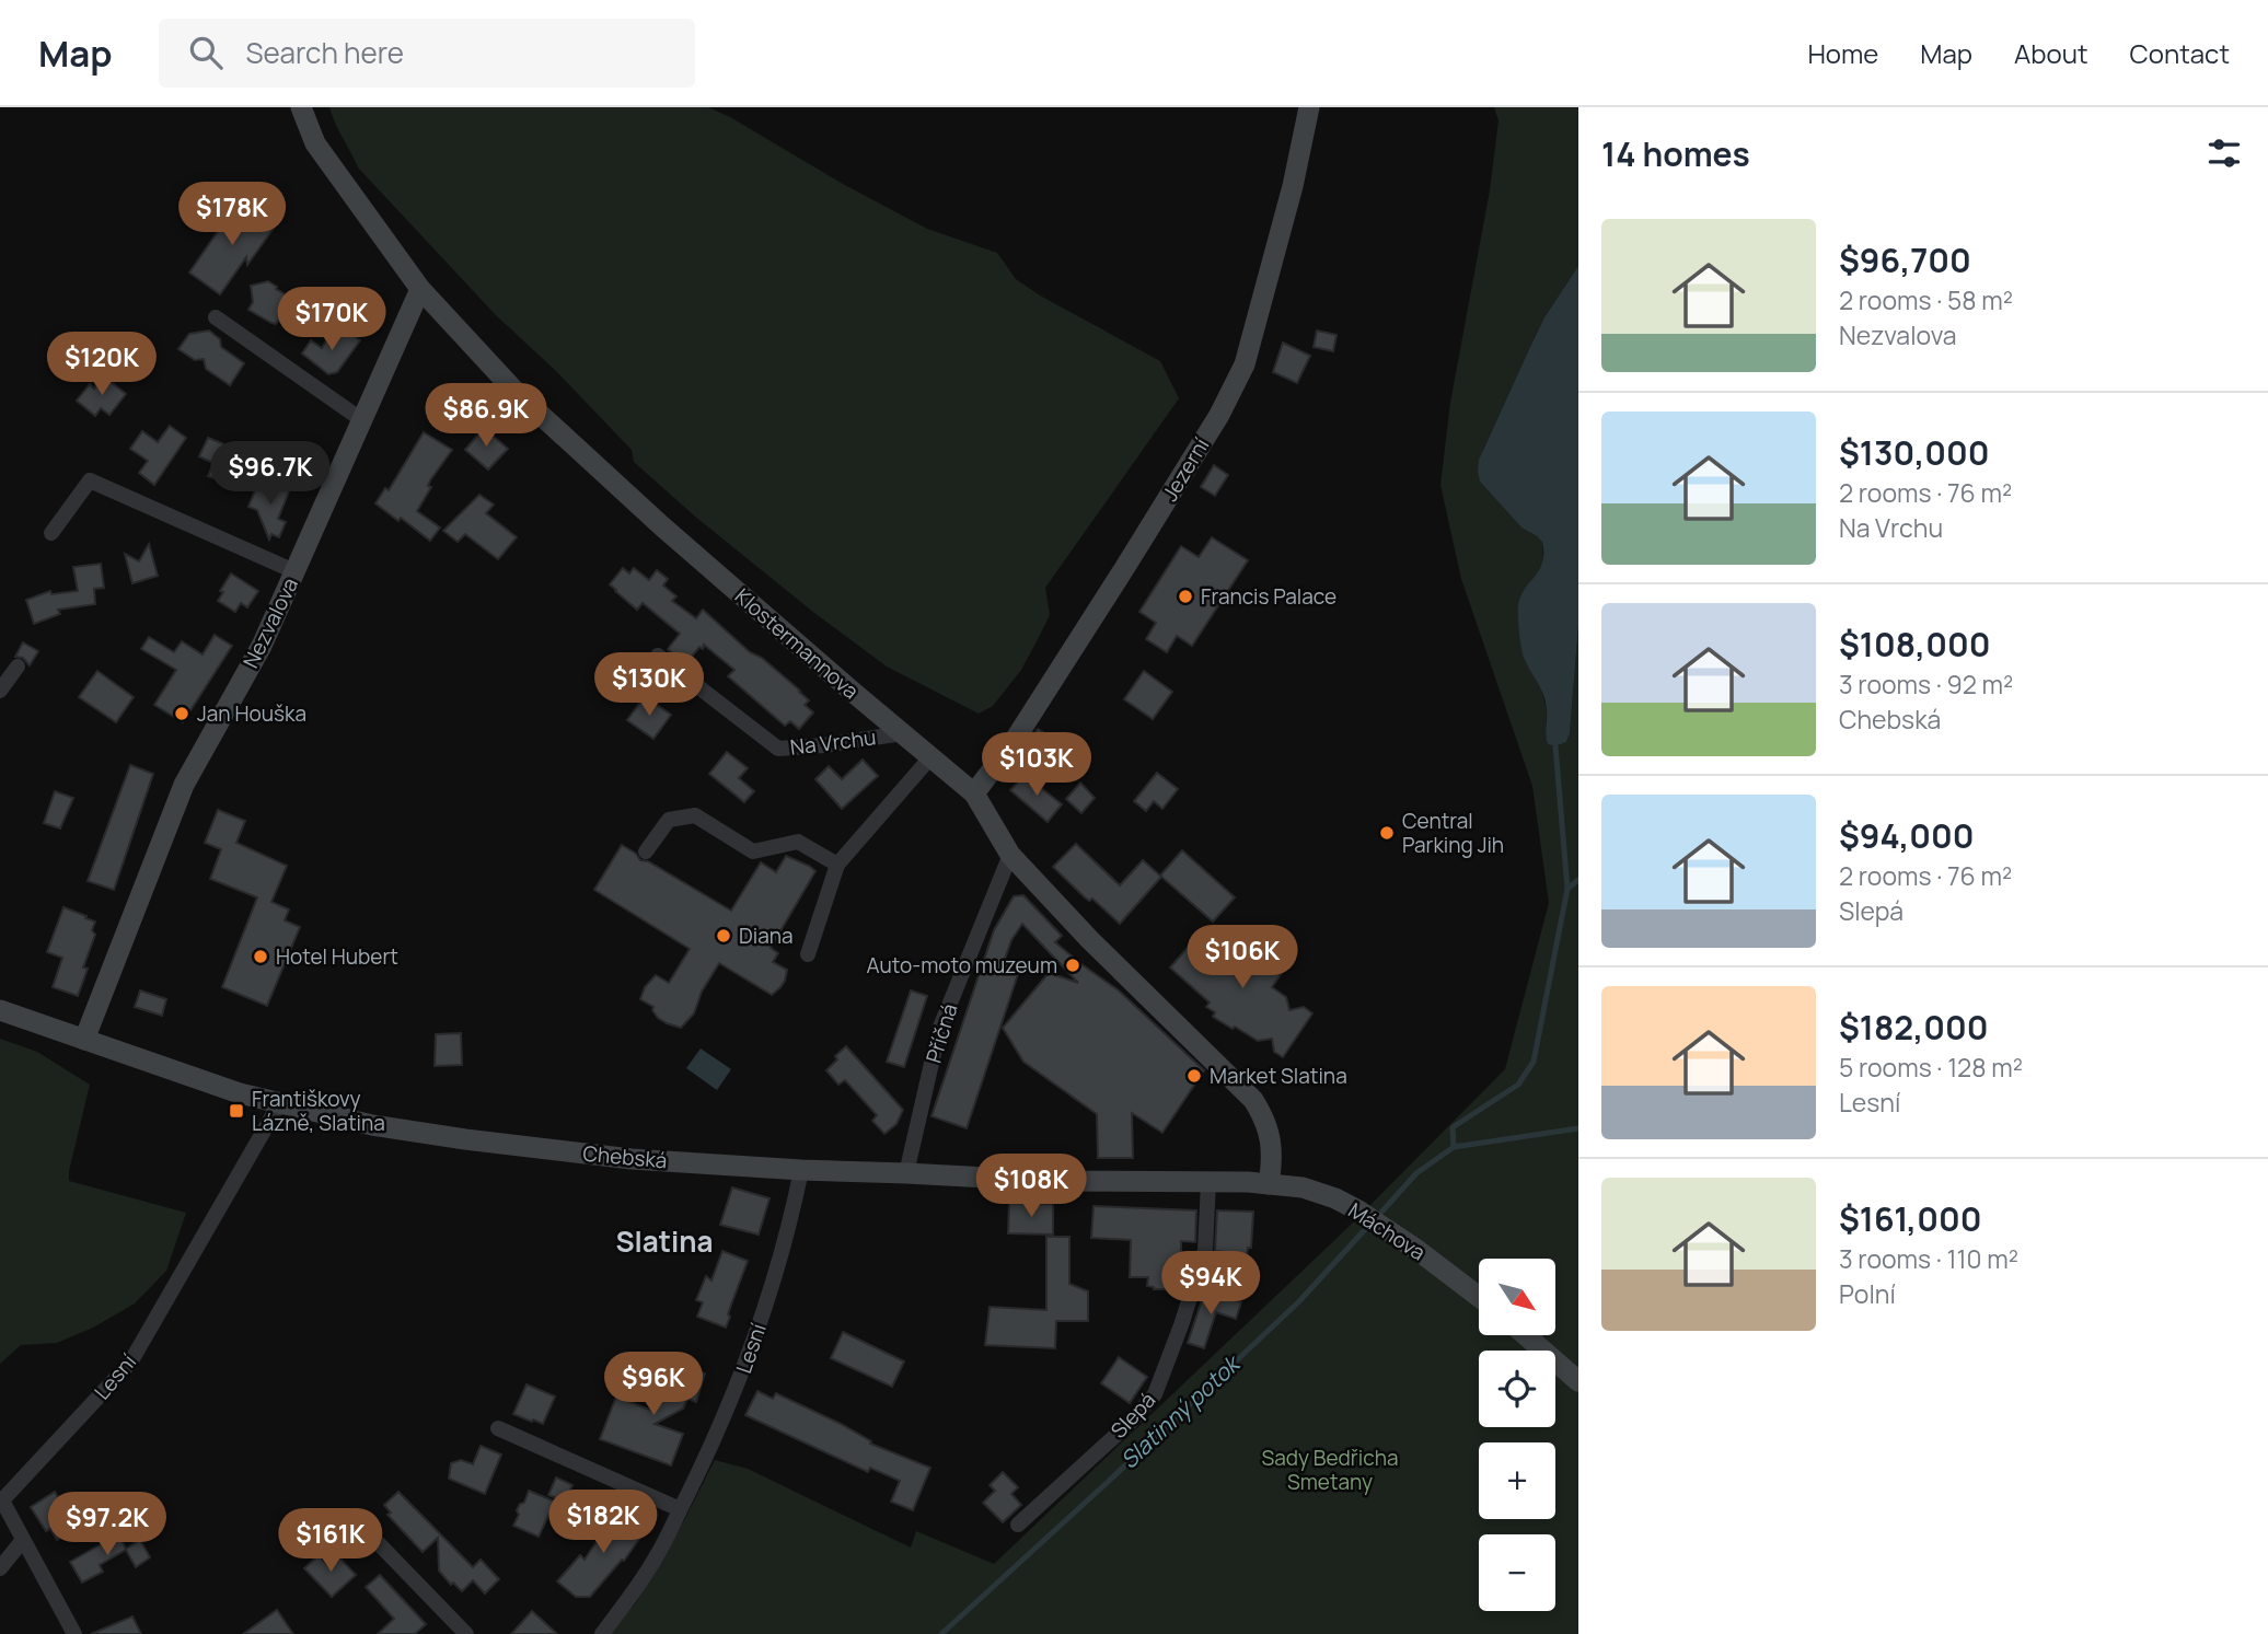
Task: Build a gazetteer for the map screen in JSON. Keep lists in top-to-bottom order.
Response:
{
  "streets": {
    "street": [
      "Jezerní",
      "Nezvalova",
      "Klostermannova",
      "Na Vrchu",
      "Příčná",
      "Chebská",
      "Máchova",
      "Lesní",
      "Slepá"
    ]
  },
  "crossings": [
    ["Jezerní", "Klostermannova"],
    ["Nezvalova", "Klostermannova"],
    ["Nezvalova", "Chebská"],
    ["Klostermannova", "Na Vrchu"],
    ["Klostermannova", "Příčná"],
    ["Klostermannova", "Chebská"],
    ["Klostermannova", "Máchova"],
    ["Příčná", "Chebská"],
    ["Chebská", "Máchova"],
    ["Chebská", "Lesní"],
    ["Chebská", "Slepá"]
  ],
  "districts": ["Slatina"],
  "water": ["Slatinný potok"],
  "parks": ["Sady Bedřicha Smetany"],
  "places": {
    "other": [
      "Francis Palace",
      "Jan Houška",
      "Central Parking Jih",
      "Diana",
      "Hotel Hubert",
      "Auto-moto muzeum",
      "Market Slatina"
    ],
    "transit": ["Františkovy Lázně, Slatina"]
  },
  "north": "bottom right",
  "page": {
    "header": "Map",
    "search": "Search here",
    "nav": [
      "Home",
      "Map",
      "About",
      "Contact"
    ],
    "heading": "14 homes",
    "price": [
      "$178K",
      "$170K",
      "$120K",
      "$86.9K",
      "$96.7K",
      "$130K",
      "$103K",
      "$106K",
      "$108K",
      "$94K",
      "$96K",
      "$182K",
      "$97.2K",
      "$161K"
    ],
    "list": [
      {
        "name": "$96,700",
        "note": "2 rooms · 58 m² · Nezvalova"
      },
      {
        "name": "$130,000",
        "note": "2 rooms · 76 m² · Na Vrchu"
      },
      {
        "name": "$108,000",
        "note": "3 rooms · 92 m² · Chebská"
      },
      {
        "name": "$94,000",
        "note": "2 rooms · 76 m² · Slepá"
      },
      {
        "name": "$182,000",
        "note": "5 rooms · 128 m² · Lesní"
      },
      {
        "name": "$161,000",
        "note": "3 rooms · 110 m² · Polní"
      }
    ],
    "map_buttons": ["+", "−"]
  }
}
